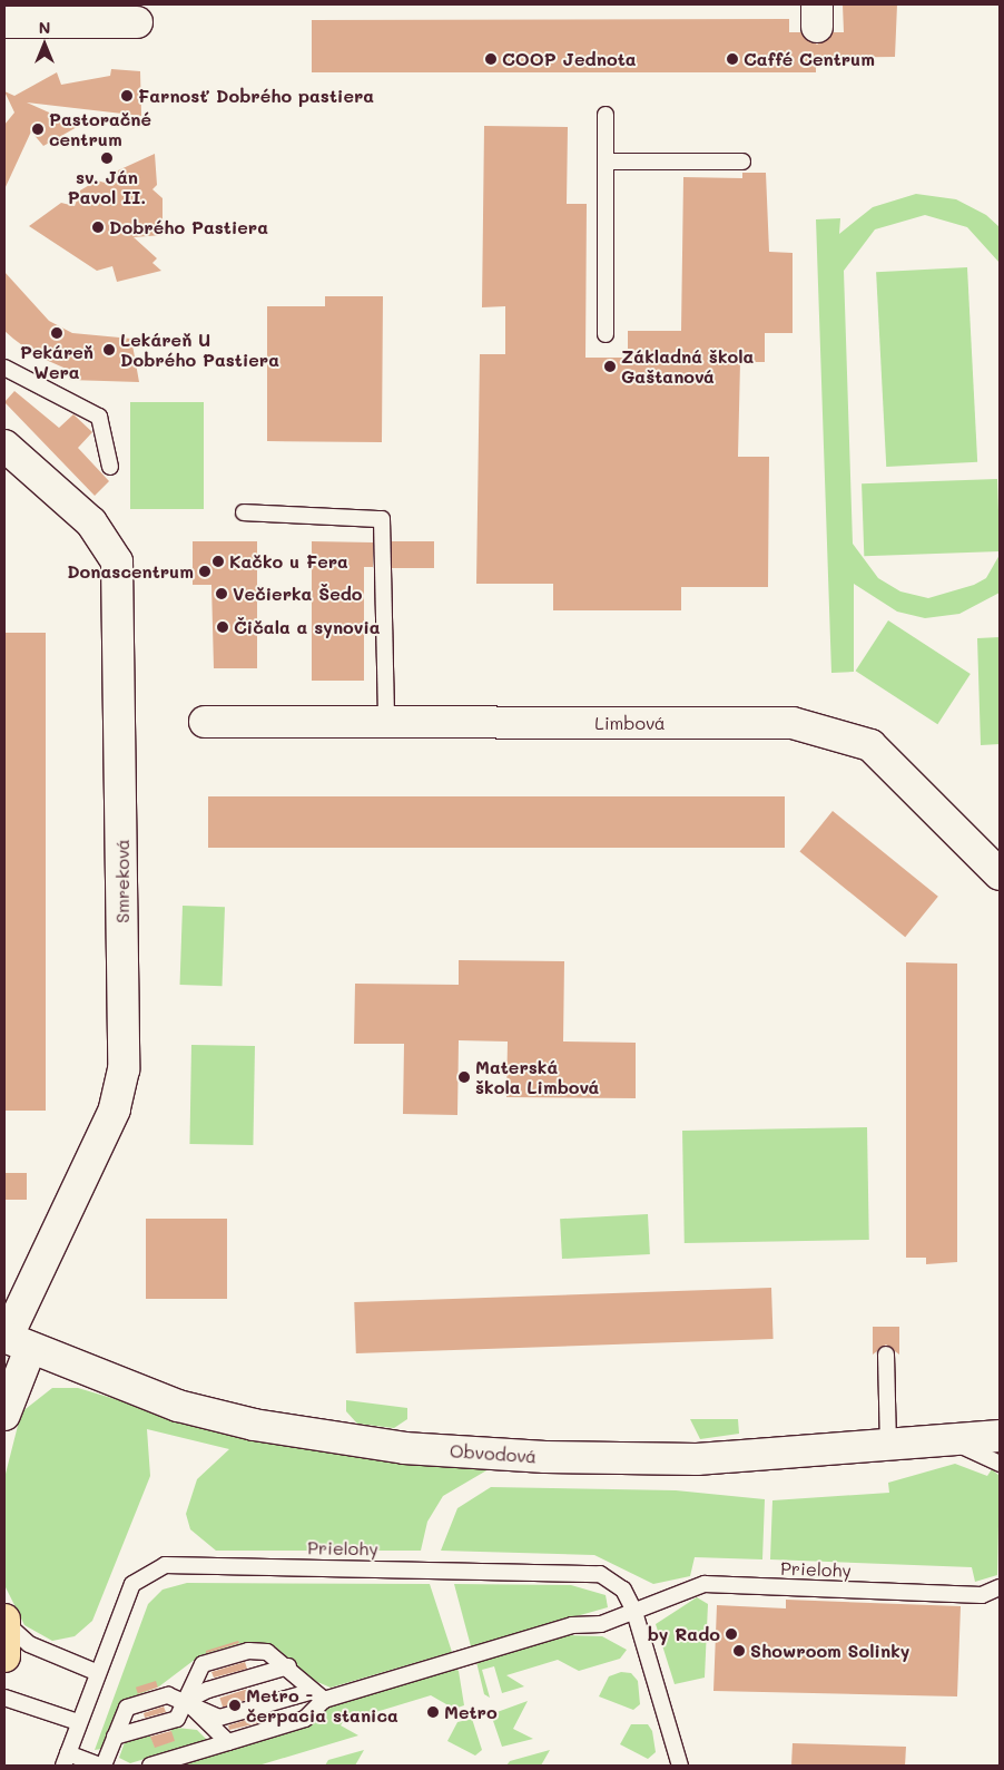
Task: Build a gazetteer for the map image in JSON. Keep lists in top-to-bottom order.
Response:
{
  "streets": {
    "street": ["Limbová", "Smreková", "Obvodová"],
    "lane": ["Prielohy"]
  },
  "crossings": [
    ["Smreková", "Obvodová"]
  ],
  "places": [
    "COOP Jednota",
    "Caffé Centrum",
    "Farnosť Dobrého pastiera",
    "Pastoračné centrum",
    "sv. Ján Pavol II.",
    "Dobrého Pastiera",
    "Pekáreň Wera",
    "Lekáreň U Dobrého Pastiera",
    "Základná škola Gaštanová",
    "Kačko u Fera",
    "Donascentrum",
    "Večierka Šedo",
    "Čičala a synovia",
    "Materská škola Limbová",
    "by Rado",
    "Showroom Solinky",
    "Metro - čerpacia stanica",
    "Metro"
  ],
  "north": "top"
}
